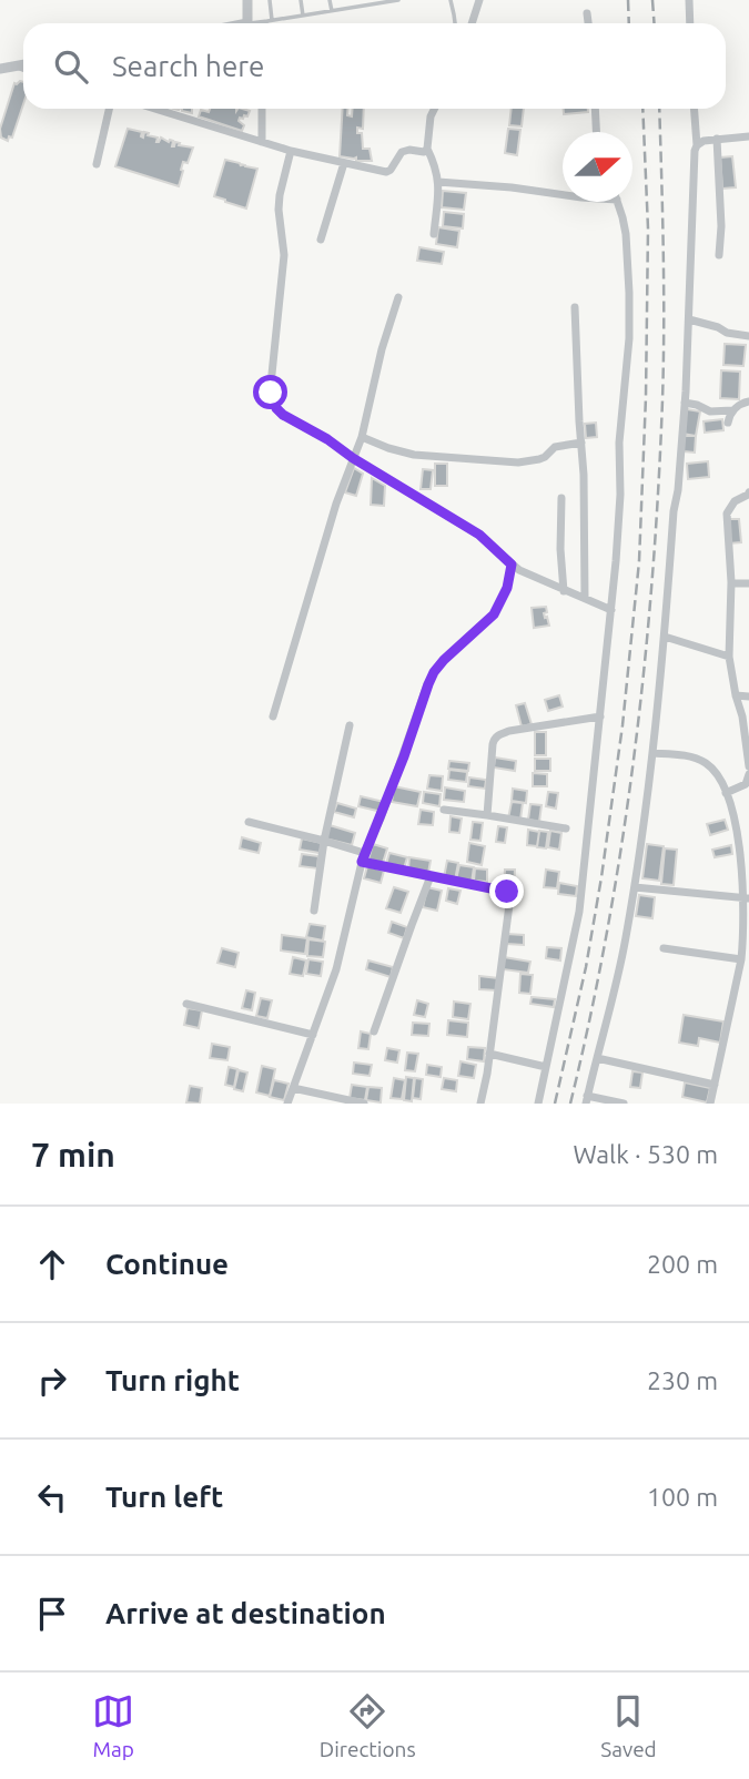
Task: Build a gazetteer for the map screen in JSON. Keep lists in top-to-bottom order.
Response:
{
  "north": "right",
  "page": {
    "search": "Search here",
    "heading": ["7 min", "Walk · 530 m"],
    "list": [
      ["Continue", "200 m"],
      ["Turn right", "230 m"],
      ["Turn left", "100 m"],
      "Arrive at destination"
    ],
    "nav": ["Map", "Directions", "Saved"]
  }
}
